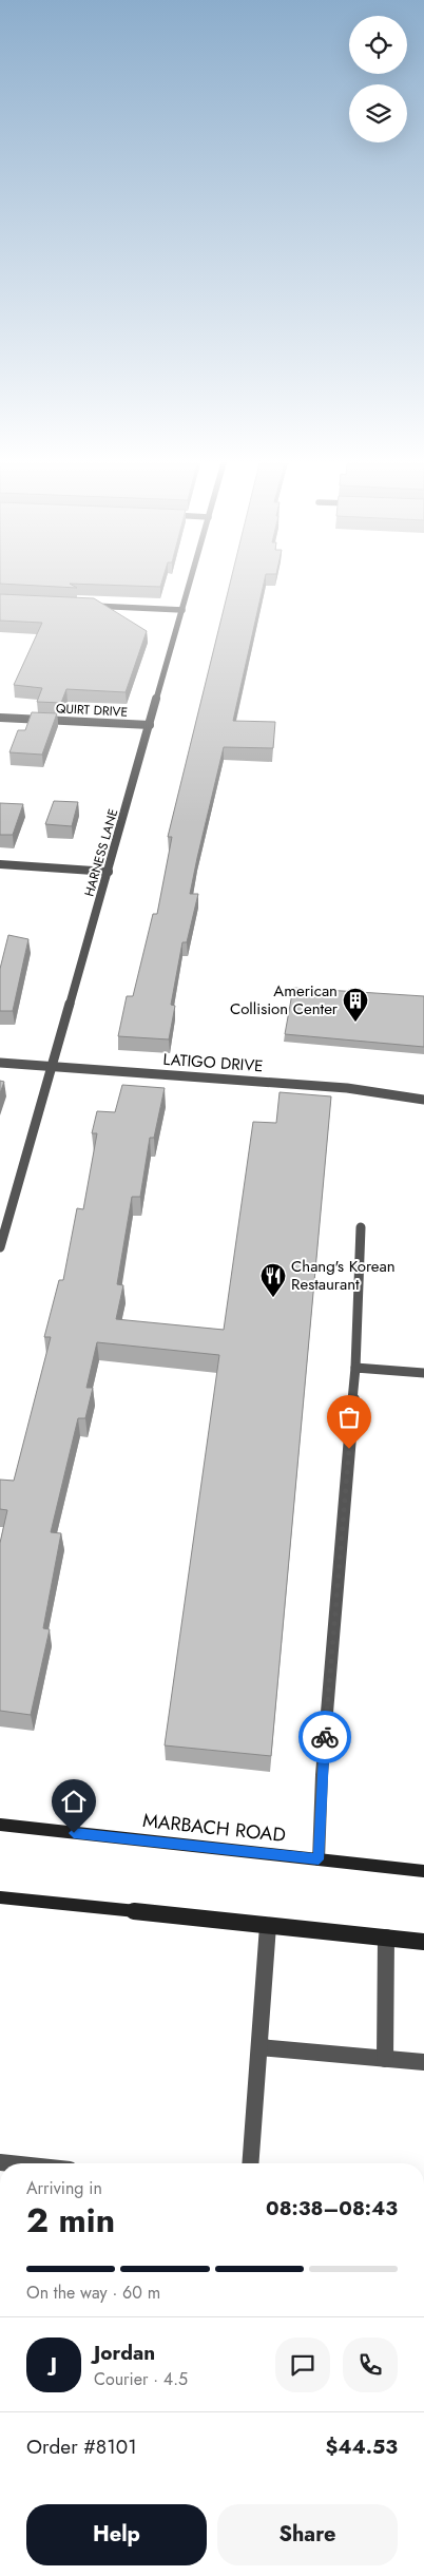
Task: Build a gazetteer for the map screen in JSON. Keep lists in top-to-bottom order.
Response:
{
  "streets": {
    "main road": ["MARBACH ROAD"],
    "street": ["QUIRT DRIVE", "HARNESS LANE", "LATIGO DRIVE"]
  },
  "crossings": [
    ["QUIRT DRIVE", "HARNESS LANE"],
    ["HARNESS LANE", "LATIGO DRIVE"]
  ],
  "places": {
    "building": ["American Collision Center"],
    "restaurant": ["Chang's Korean Restaurant"]
  },
  "page": {
    "heading": ["2 min", "Arriving in", "08:38–08:43"],
    "panel": [
      "Jordan",
      "Courier · 4.5",
      "Order #8101",
      "$44.53"
    ],
    "bar": "On the way · 60 m",
    "round": "J",
    "buttons": ["Help", "Share"]
  }
}
